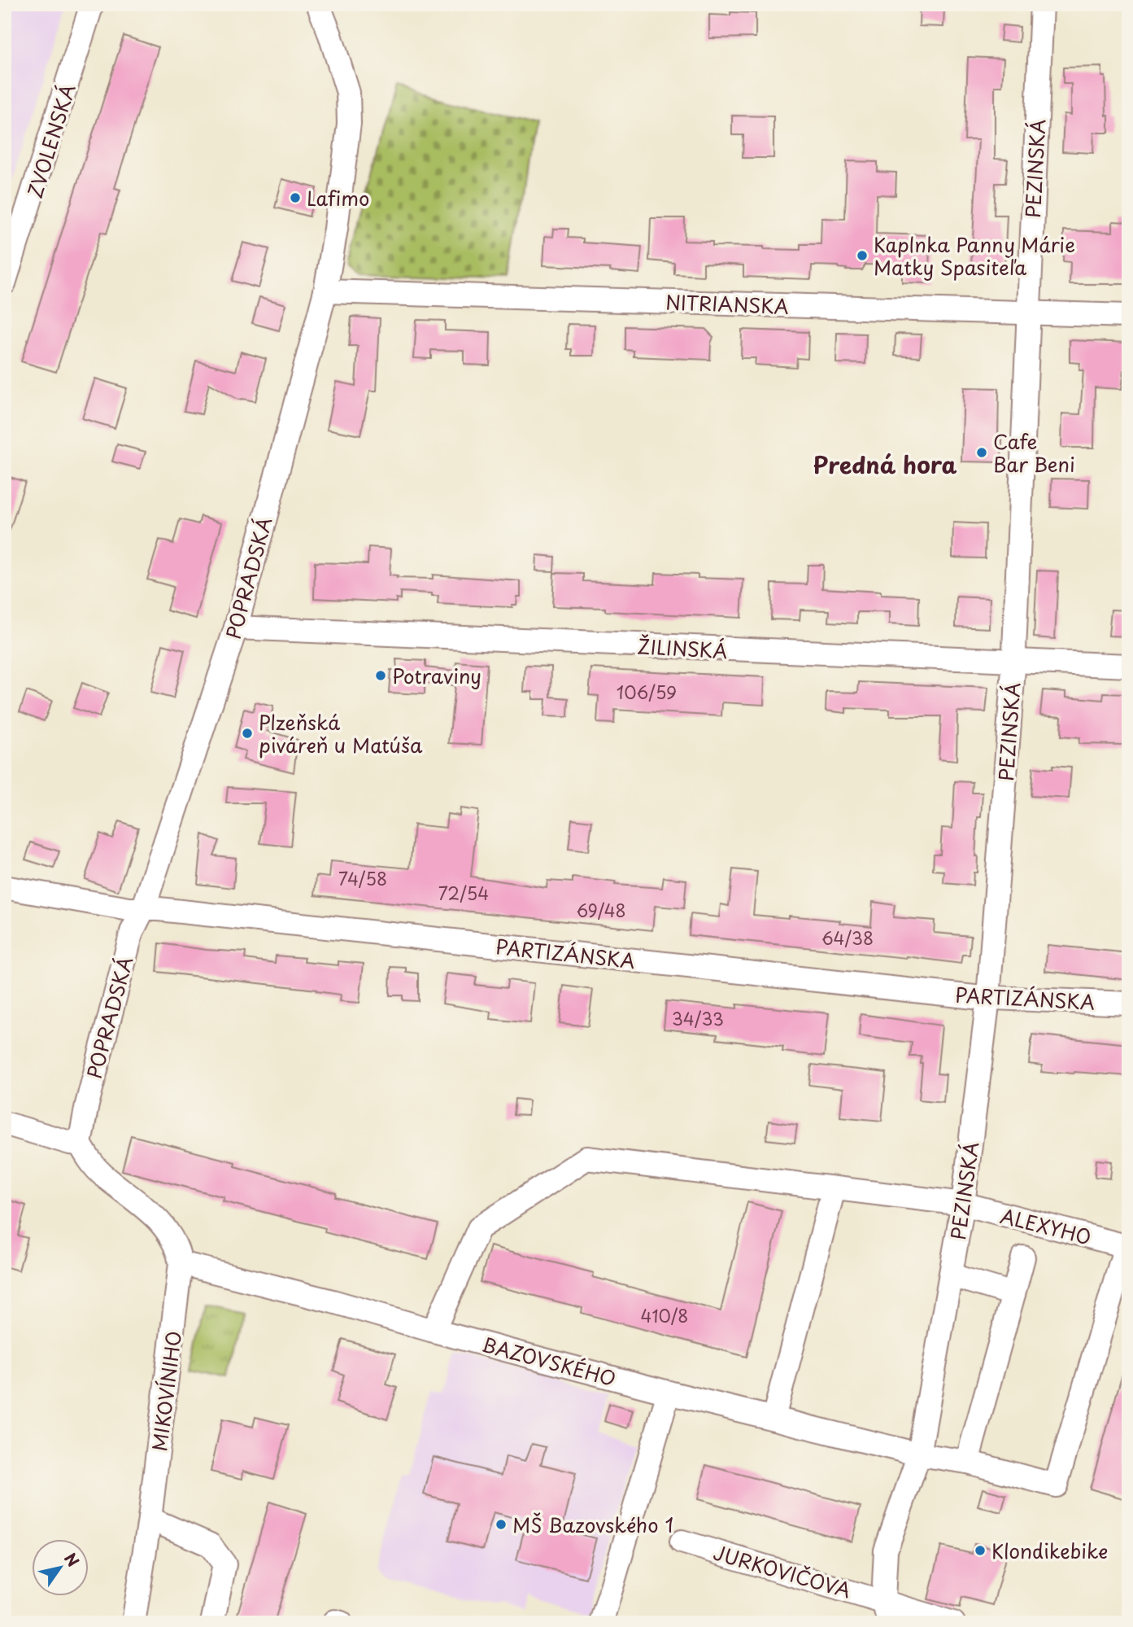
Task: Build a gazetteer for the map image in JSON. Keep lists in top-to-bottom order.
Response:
{
  "streets": {
    "street": [
      "ZVOLENSKÁ",
      "PEZINSKÁ",
      "NITRIANSKA",
      "POPRADSKÁ",
      "ŽILINSKÁ",
      "PARTIZÁNSKA",
      "ALEXYHO",
      "BAZOVSKÉHO",
      "MIKOVÍNIHO",
      "JURKOVIČOVA"
    ]
  },
  "crossings": [
    ["PEZINSKÁ", "NITRIANSKA"],
    ["PEZINSKÁ", "ŽILINSKÁ"],
    ["PEZINSKÁ", "PARTIZÁNSKA"],
    ["PEZINSKÁ", "ALEXYHO"],
    ["PEZINSKÁ", "BAZOVSKÉHO"],
    ["NITRIANSKA", "POPRADSKÁ"],
    ["POPRADSKÁ", "ŽILINSKÁ"],
    ["POPRADSKÁ", "PARTIZÁNSKA"],
    ["ALEXYHO", "BAZOVSKÉHO"],
    ["BAZOVSKÉHO", "MIKOVÍNIHO"]
  ],
  "districts": ["Predná hora"],
  "places": [
    "Lafimo",
    "Kaplnka Panny Márie Matky Spasiteľa",
    "Cafe Bar Beni",
    "Potraviny",
    "Plzeňská piváreň u Matúša",
    "MŠ Bazovského 1",
    "Klondikebike"
  ],
  "house_numbers": [
    "106/59",
    "74/58",
    "72/54",
    "69/48",
    "64/38",
    "34/33",
    "410/8"
  ],
  "north": "top right"
}
